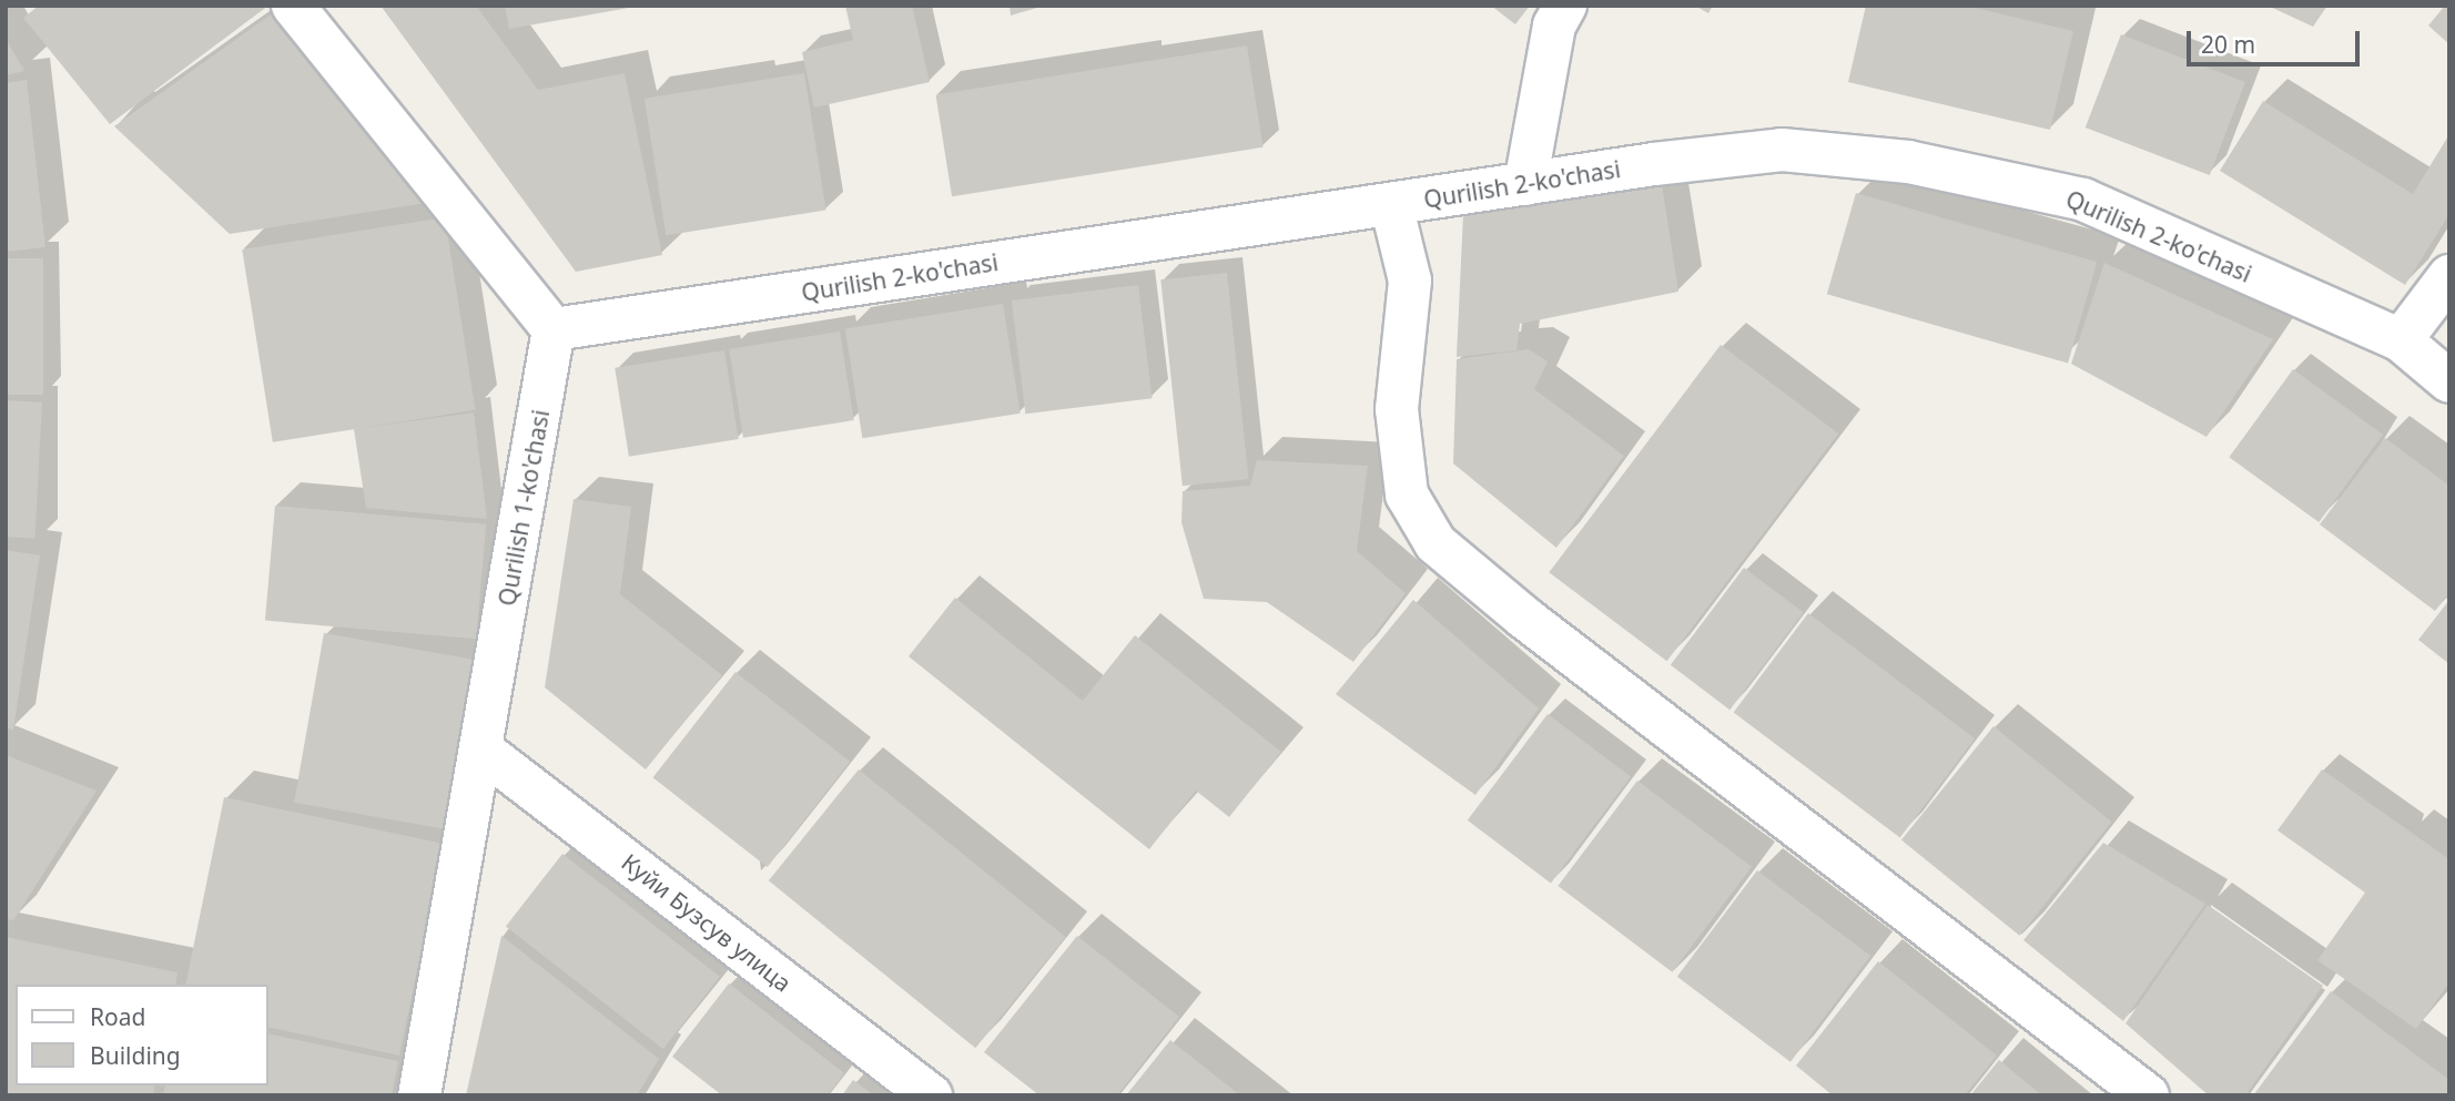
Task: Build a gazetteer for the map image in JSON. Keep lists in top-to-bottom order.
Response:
{
  "streets": {
    "street": ["Qurilish 2-ko'chasi", "Qurilish 1-ko'chasi", "Куйи Бузсув улица"]
  },
  "crossings": [
    ["Qurilish 2-ko'chasi", "Qurilish 1-ko'chasi"],
    ["Qurilish 1-ko'chasi", "Куйи Бузсув улица"]
  ],
  "legend": ["Road", "Building"],
  "scale_bar": "20 m"
}
